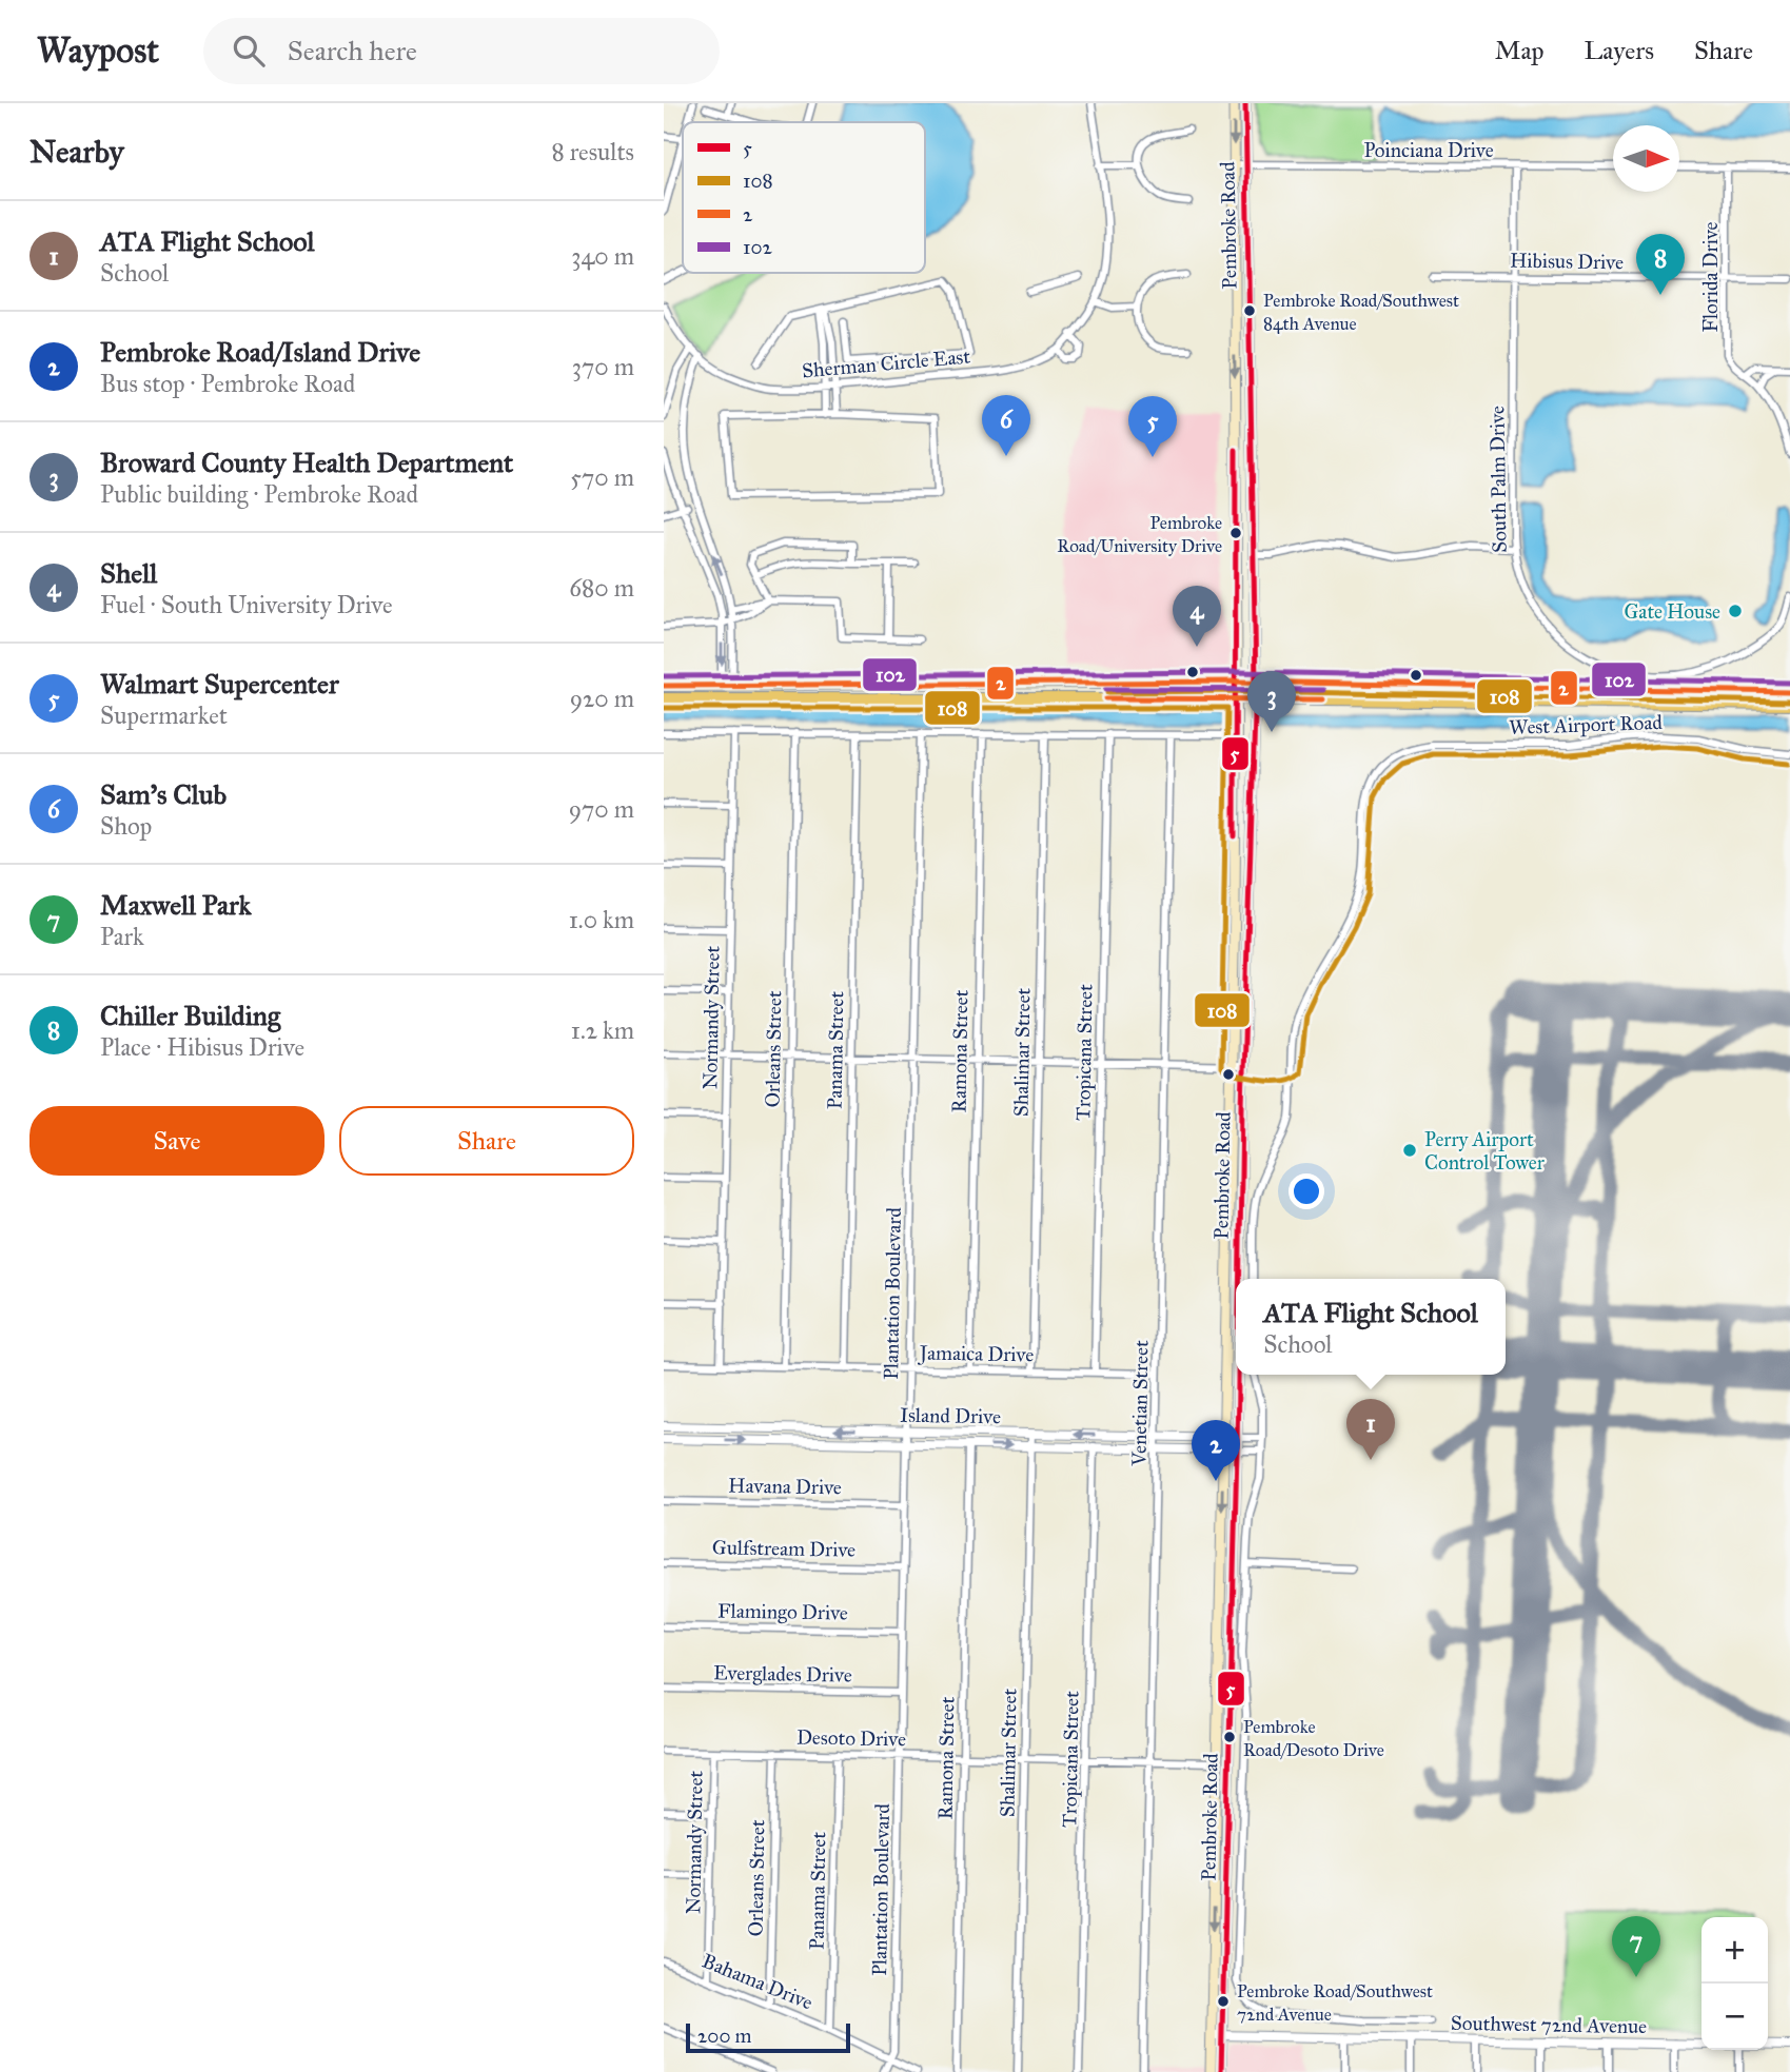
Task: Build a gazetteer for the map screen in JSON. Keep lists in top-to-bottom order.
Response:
{
  "streets": {
    "main road": ["Pembroke Road"],
    "street": [
      "Poinciana Drive",
      "Hibisus Drive",
      "Florida Drive",
      "Sherman Circle East",
      "South Palm Drive",
      "West Airport Road",
      "Normandy Street",
      "Orleans Street",
      "Panama Street",
      "Ramona Street",
      "Shalimar Street",
      "Tropicana Street",
      "Plantation Boulevard",
      "Jamaica Drive",
      "Venetian Street",
      "Island Drive",
      "Havana Drive",
      "Gulfstream Drive",
      "Flamingo Drive",
      "Everglades Drive",
      "Desoto Drive",
      "Bahama Drive",
      "Southwest 72nd Avenue"
    ]
  },
  "crossings": [
    ["Poinciana Drive", "Pembroke Road"],
    ["Poinciana Drive", "South Palm Drive"],
    ["Pembroke Road", "Island Drive"],
    ["Pembroke Road", "Desoto Drive"],
    ["Pembroke Road", "Southwest 72nd Avenue"],
    ["Hibisus Drive", "Florida Drive"],
    ["Hibisus Drive", "South Palm Drive"],
    ["Normandy Street", "Jamaica Drive"],
    ["Normandy Street", "Desoto Drive"],
    ["Normandy Street", "Bahama Drive"],
    ["Orleans Street", "Jamaica Drive"],
    ["Orleans Street", "Desoto Drive"],
    ["Orleans Street", "Bahama Drive"],
    ["Panama Street", "Jamaica Drive"],
    ["Panama Street", "Desoto Drive"],
    ["Panama Street", "Bahama Drive"],
    ["Ramona Street", "Jamaica Drive"],
    ["Ramona Street", "Island Drive"],
    ["Ramona Street", "Desoto Drive"],
    ["Shalimar Street", "Jamaica Drive"],
    ["Shalimar Street", "Island Drive"],
    ["Shalimar Street", "Desoto Drive"],
    ["Tropicana Street", "Jamaica Drive"],
    ["Tropicana Street", "Island Drive"],
    ["Tropicana Street", "Desoto Drive"],
    ["Plantation Boulevard", "Jamaica Drive"],
    ["Plantation Boulevard", "Island Drive"],
    ["Plantation Boulevard", "Havana Drive"],
    ["Plantation Boulevard", "Gulfstream Drive"],
    ["Plantation Boulevard", "Flamingo Drive"],
    ["Plantation Boulevard", "Everglades Drive"],
    ["Plantation Boulevard", "Desoto Drive"],
    ["Plantation Boulevard", "Bahama Drive"],
    ["Jamaica Drive", "Venetian Street"],
    ["Venetian Street", "Island Drive"],
    ["Venetian Street", "Desoto Drive"]
  ],
  "places": [
    "Pembroke Road/Southwest 84th Avenue",
    "Pembroke Road/University Drive",
    "Gate House",
    "Perry Airport Control Tower",
    "Pembroke Road/Desoto Drive",
    "Pembroke Road/Southwest 72nd Avenue"
  ],
  "lines": [
    "transit line 5",
    "transit line 102",
    "transit line 2",
    "transit line 108"
  ],
  "legend": [
    "5",
    "108",
    "2",
    "102"
  ],
  "scale_bar": "200 m",
  "north": "right",
  "page": {
    "header": "Waypost",
    "search": "Search here",
    "nav": ["Map", "Layers", "Share"],
    "heading": ["Nearby", "8 results"],
    "list": [
      {
        "mark": "1",
        "name": "ATA Flight School",
        "note": "School",
        "value": "340 m"
      },
      {
        "mark": "2",
        "name": "Pembroke Road/Island Drive",
        "note": "Bus stop · Pembroke Road",
        "value": "370 m"
      },
      {
        "mark": "3",
        "name": "Broward County Health Department",
        "note": "Public building · Pembroke Road",
        "value": "570 m"
      },
      {
        "mark": "4",
        "name": "Shell",
        "note": "Fuel · South University Drive",
        "value": "680 m"
      },
      {
        "mark": "5",
        "name": "Walmart Supercenter",
        "note": "Supermarket",
        "value": "920 m"
      },
      {
        "mark": "6",
        "name": "Sam's Club",
        "note": "Shop",
        "value": "970 m"
      },
      {
        "mark": "7",
        "name": "Maxwell Park",
        "note": "Park",
        "value": "1.0 km"
      },
      {
        "mark": "8",
        "name": "Chiller Building",
        "note": "Place · Hibisus Drive",
        "value": "1.2 km"
      }
    ],
    "pins": [
      "8",
      "6",
      "5",
      "4",
      "3",
      "1",
      "2",
      "7"
    ],
    "buttons": ["Save", "Share"],
    "popup": ["ATA Flight School", "School"],
    "map_buttons": ["+", "−"],
    "scale": "200 m"
  }
}
